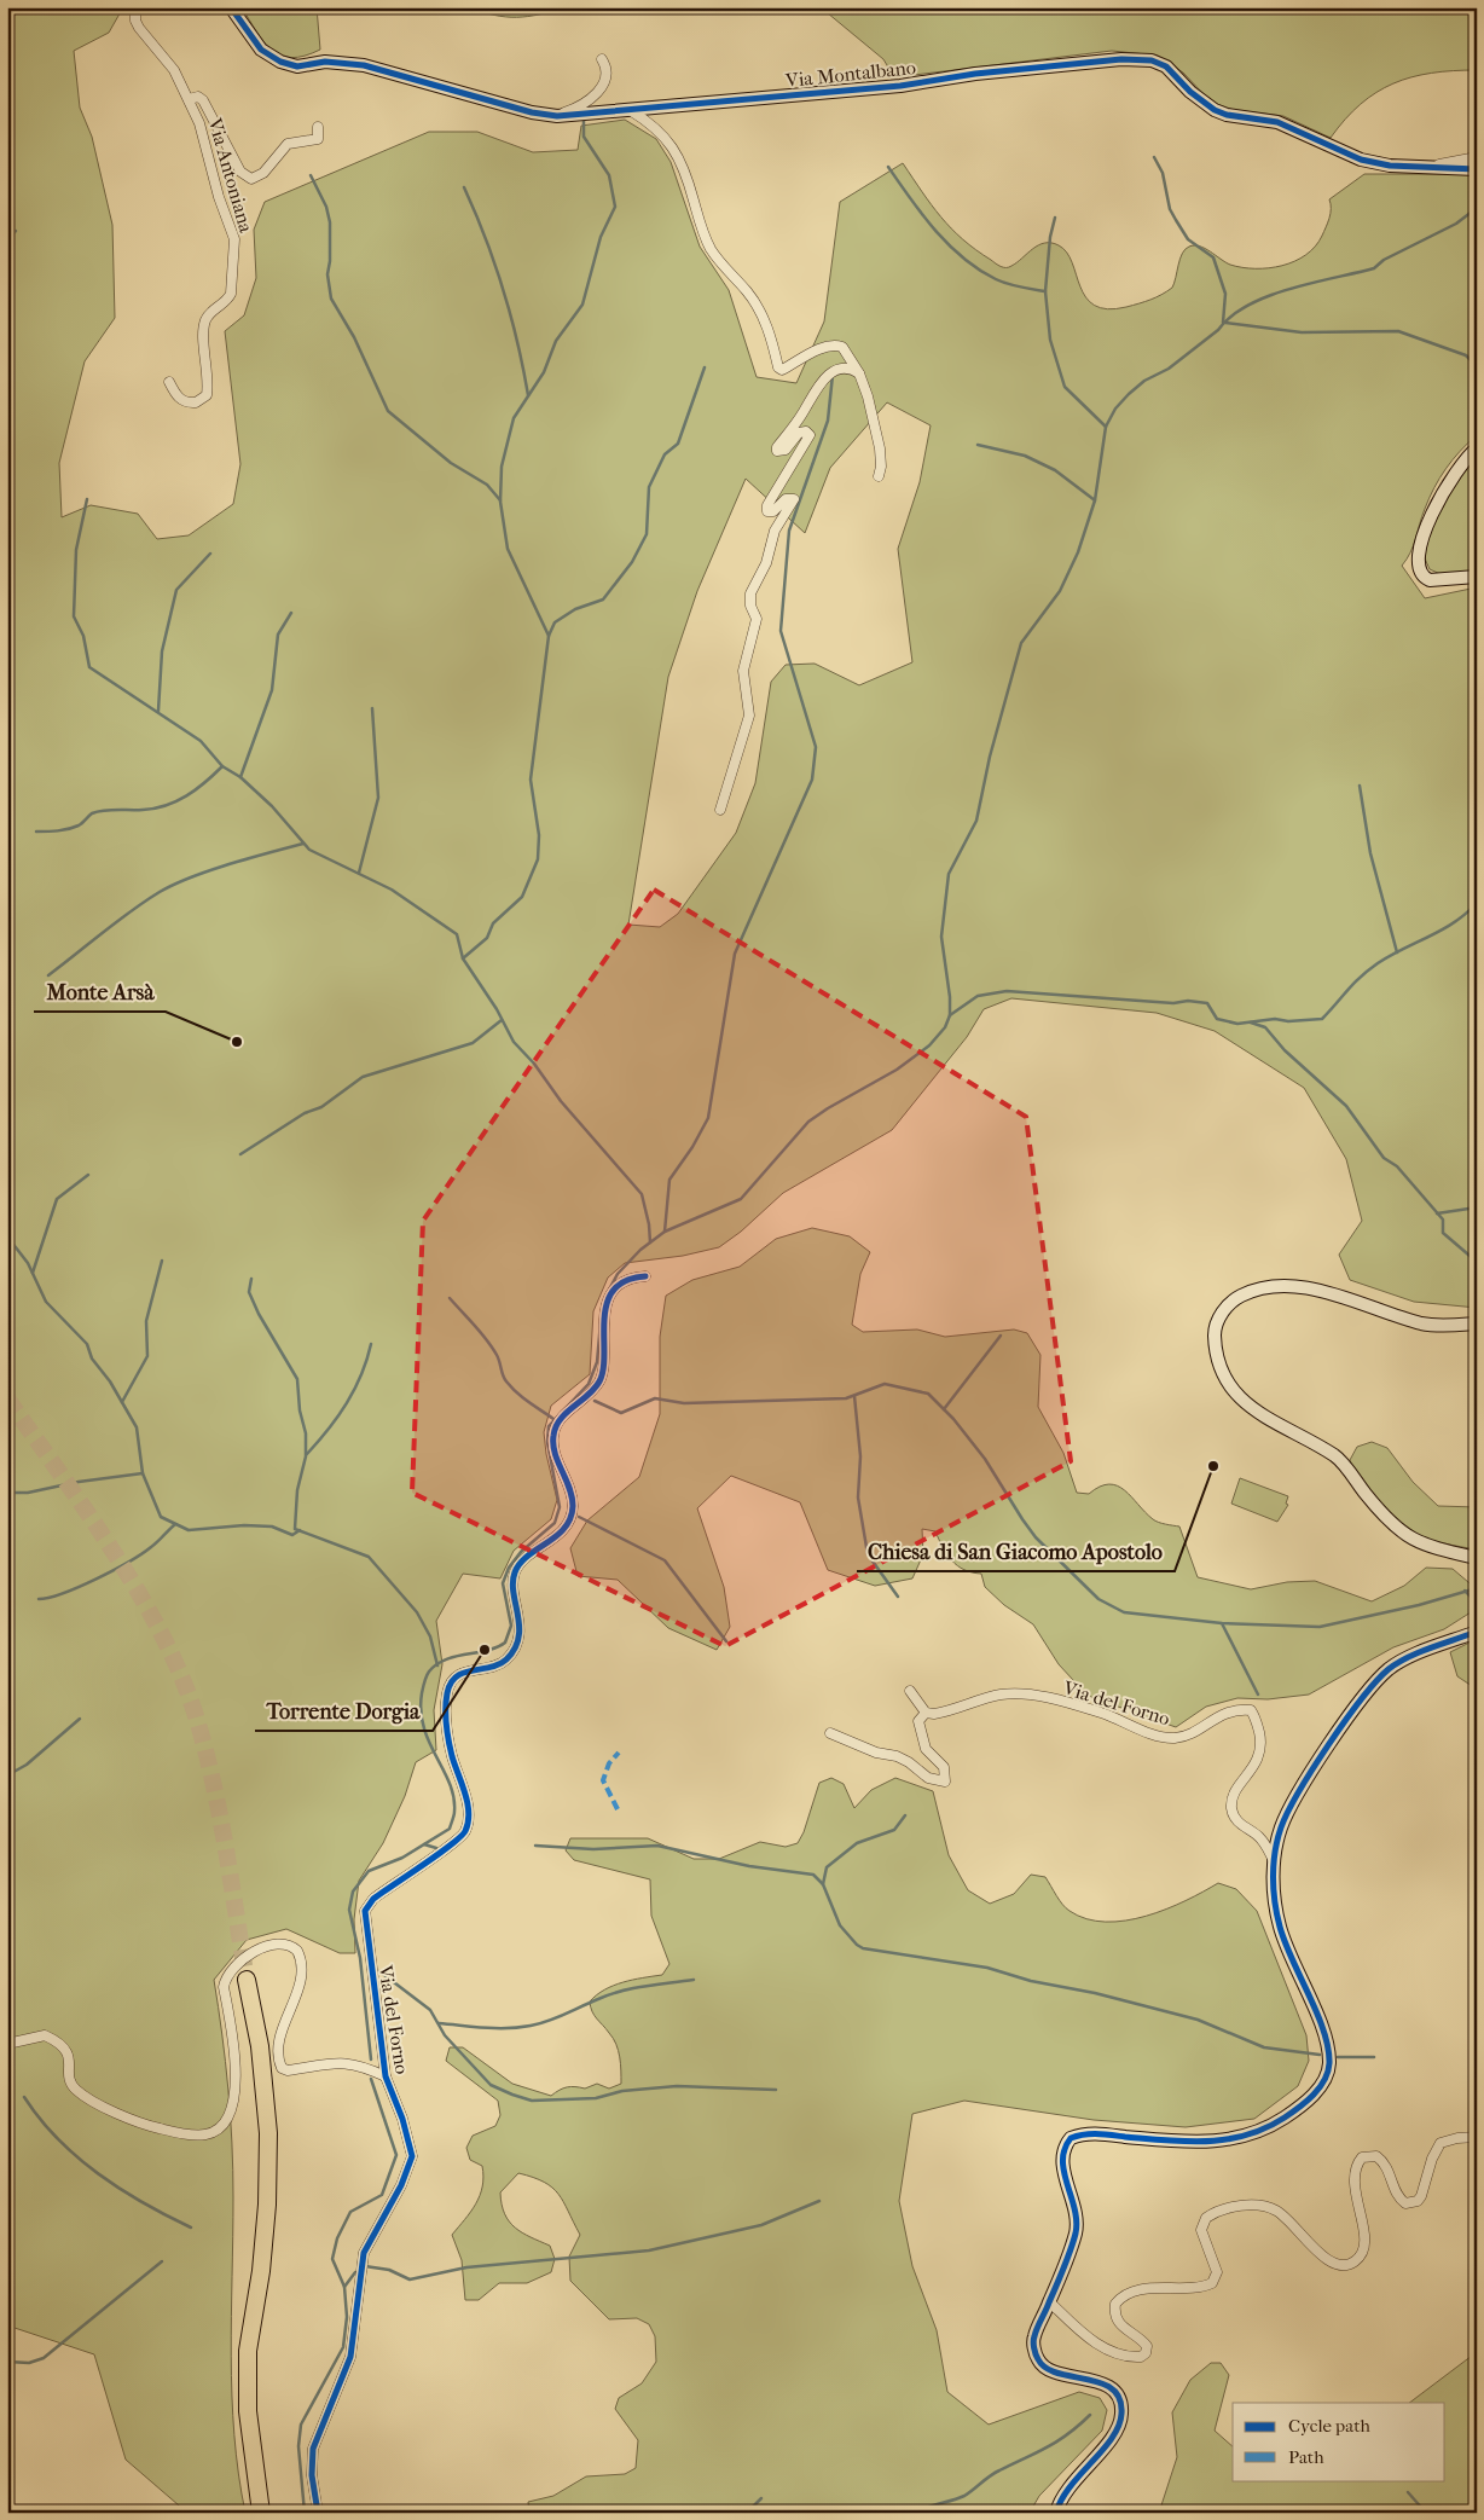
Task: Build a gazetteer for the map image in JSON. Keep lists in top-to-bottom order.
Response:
{
  "streets": {
    "street": ["Via Montalbano", "Via Antoniana", "Via del Forno"]
  },
  "places": ["Monte Arsà", "Chiesa di San Giacomo Apostolo", "Torrente Dorgia"],
  "legend": ["Cycle path", "Path"]
}
